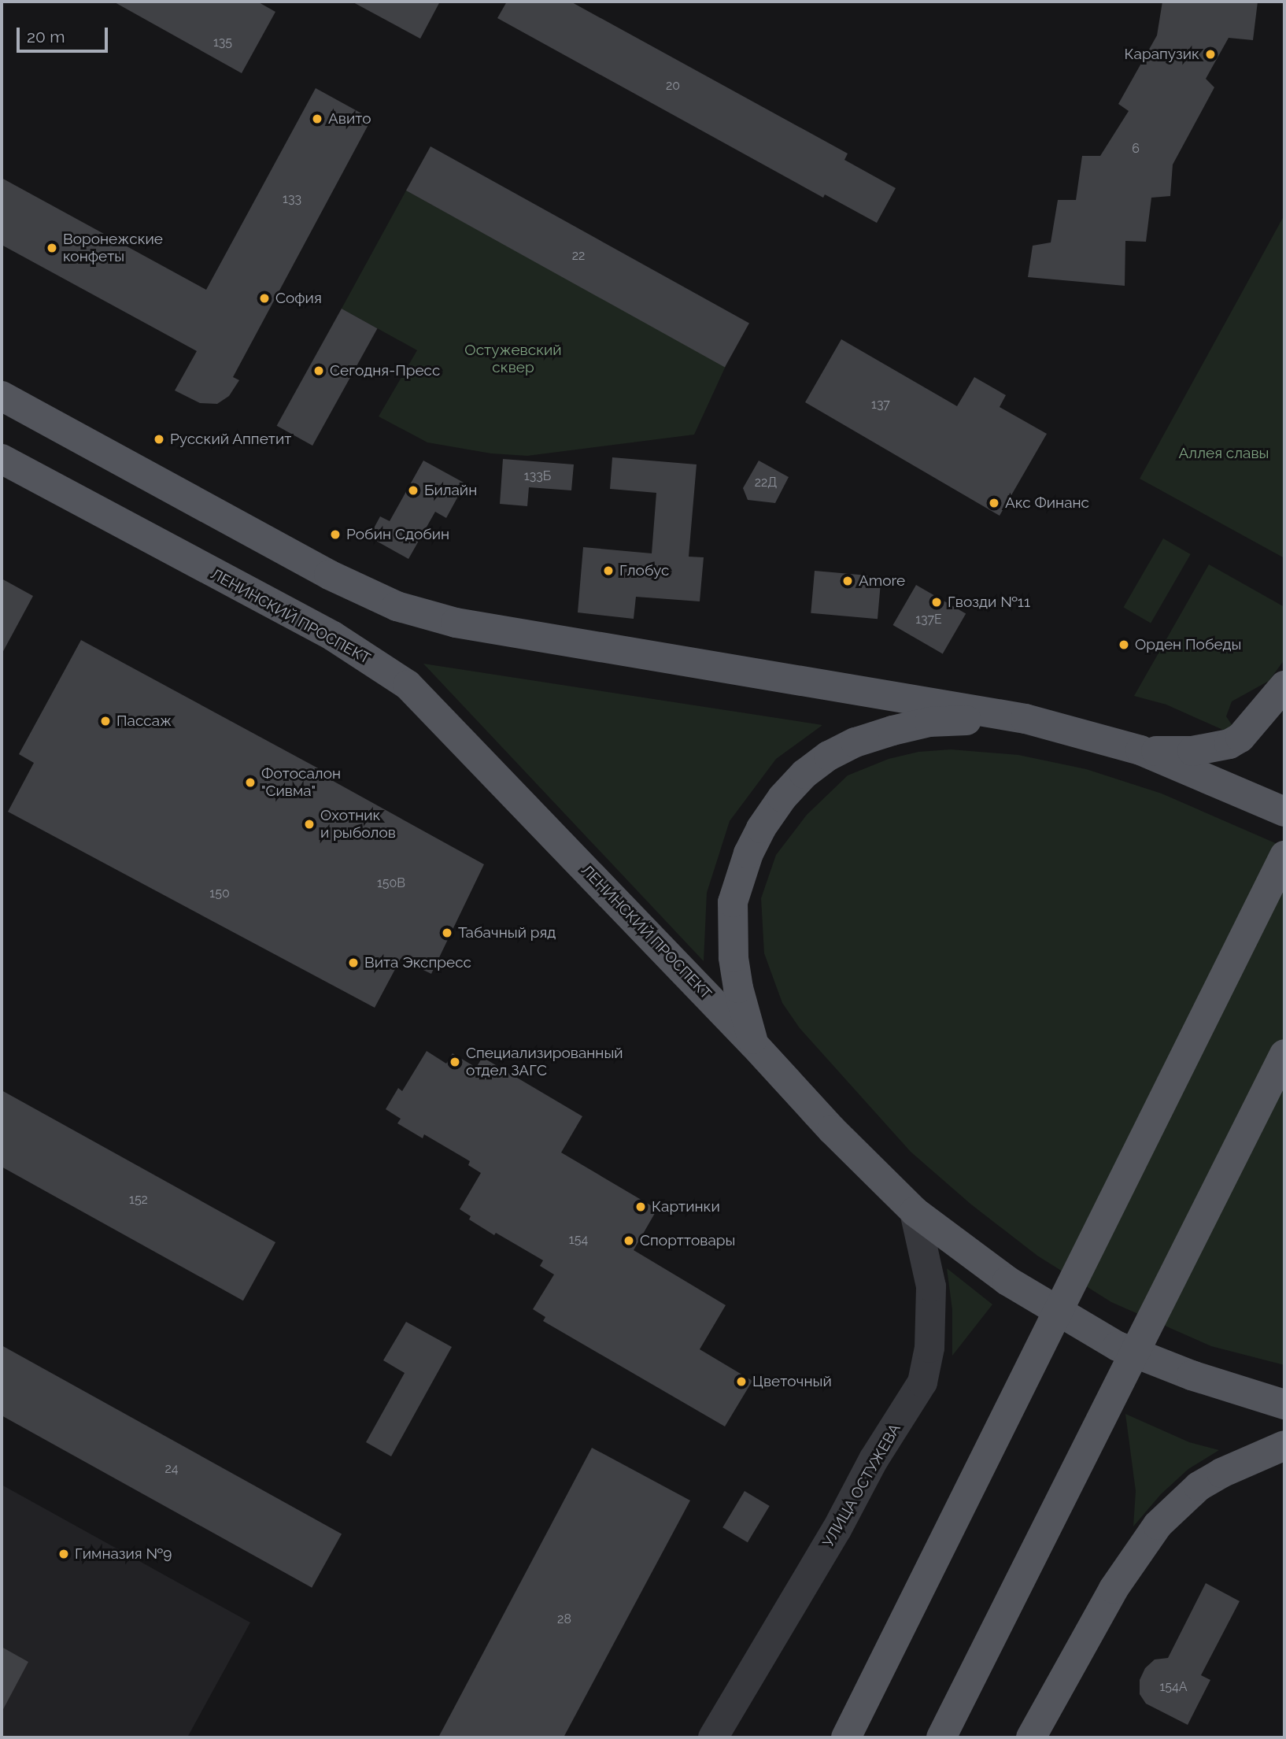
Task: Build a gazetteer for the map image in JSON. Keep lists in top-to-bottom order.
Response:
{
  "streets": {
    "main road": ["ЛЕНИНСКИЙ ПРОСПЕКТ"],
    "street": ["УЛИЦА ОСТУЖЕВА"]
  },
  "crossings": [
    ["ЛЕНИНСКИЙ ПРОСПЕКТ", "УЛИЦА ОСТУЖЕВА"]
  ],
  "parks": ["Остужевский сквер", "Аллея славы"],
  "places": [
    "Карапузик",
    "Авито",
    "Воронежские конфеты",
    "София",
    "Сегодня-Пресс",
    "Русский Аппетит",
    "Билайн",
    "Акс Финанс",
    "Робин Сдобин",
    "Глобус",
    "Amore",
    "Гвозди №11",
    "Орден Победы",
    "Пассаж",
    "Фотосалон \"Сивма\"",
    "Охотник и рыболов",
    "Табачный ряд",
    "Вита Экспресс",
    "Специализированный отдел ЗАГС",
    "Картинки",
    "Спорттовары",
    "Цветочный",
    "Гимназия №9"
  ],
  "house_numbers": [
    "135",
    "20",
    "6",
    "133",
    "22",
    "137",
    "133Б",
    "22Д",
    "137Е",
    "150В",
    "150",
    "152",
    "154",
    "24",
    "28",
    "154А"
  ],
  "scale_bar": "20 m"
}
